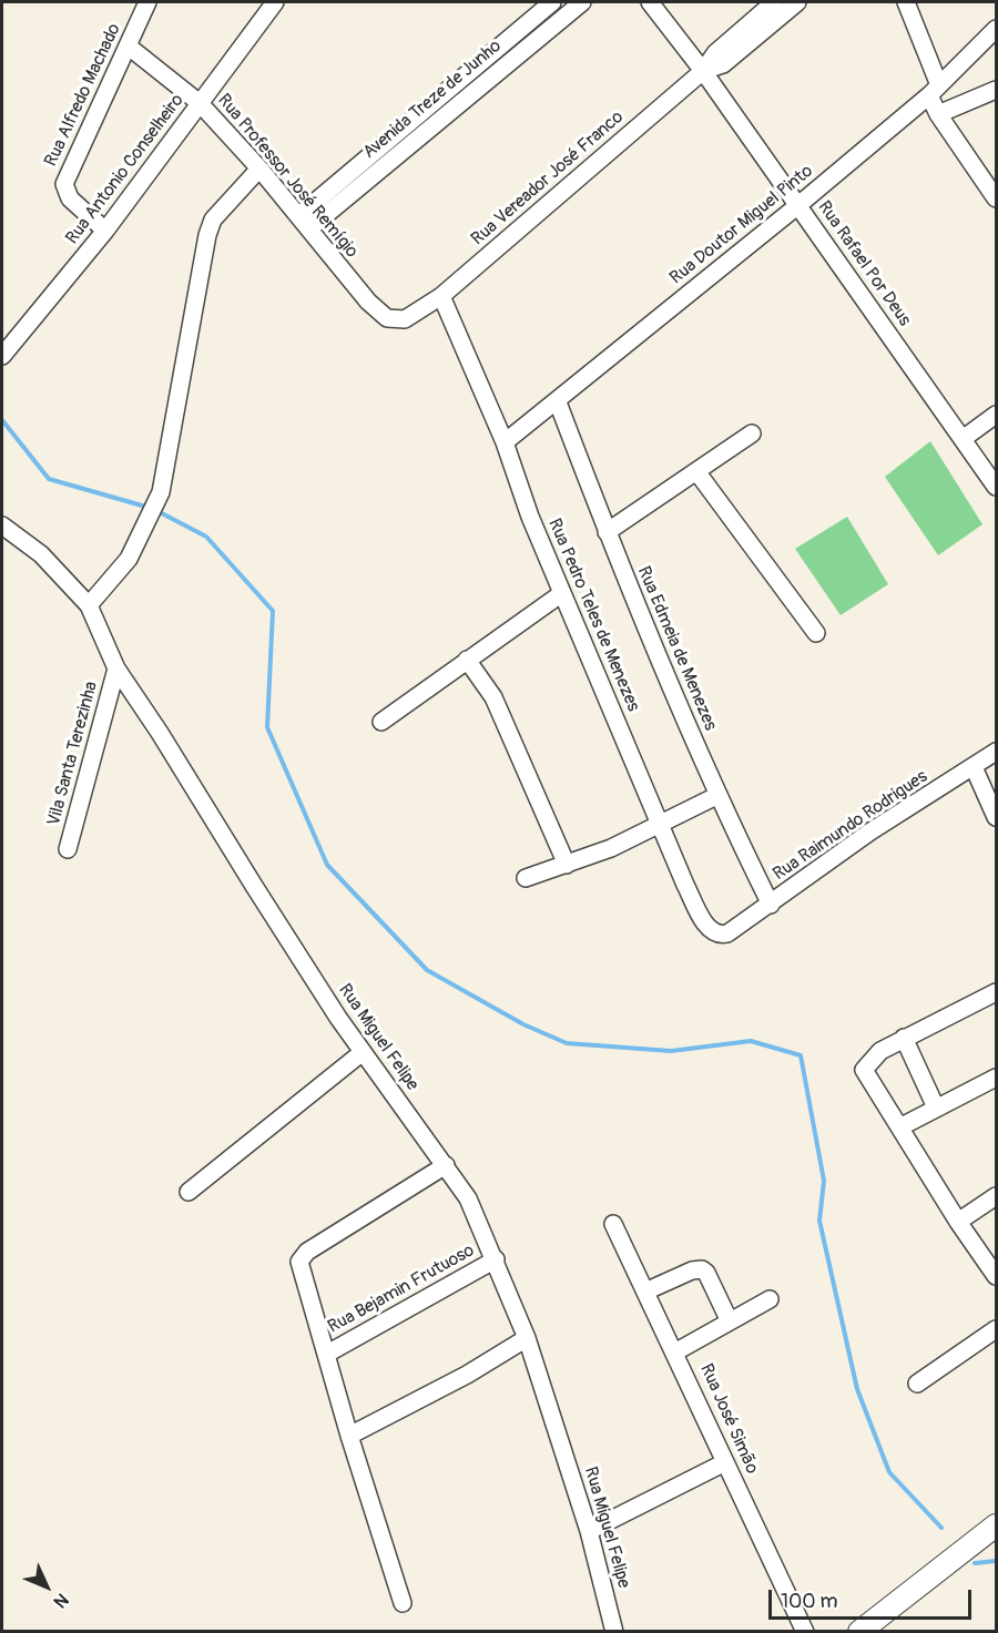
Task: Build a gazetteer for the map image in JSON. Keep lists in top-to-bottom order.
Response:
{
  "streets": {
    "street": [
      "Rua Alfredo Machado",
      "Avenida Treze de Junho",
      "Rua Antonio Conselheiro",
      "Rua Professor José Remígio",
      "Rua Vereador José Franco",
      "Rua Doutor Miguel Pinto",
      "Rua Rafael Por Deus",
      "Rua Pedro Teles de Menezes",
      "Rua Edmeia de Menezes",
      "Vila Santa Terezinha",
      "Rua Raimundo Rodrigues",
      "Rua Miguel Felipe",
      "Rua Bejamin Frutuoso",
      "Rua José Simão"
    ]
  },
  "crossings": [
    ["Rua Alfredo Machado", "Rua Antonio Conselheiro"],
    ["Rua Alfredo Machado", "Rua Professor José Remígio"],
    ["Avenida Treze de Junho", "Rua Professor José Remígio"],
    ["Rua Antonio Conselheiro", "Rua Professor José Remígio"],
    ["Rua Professor José Remígio", "Rua Vereador José Franco"],
    ["Rua Vereador José Franco", "Rua Rafael Por Deus"],
    ["Rua Vereador José Franco", "Rua Pedro Teles de Menezes"],
    ["Rua Doutor Miguel Pinto", "Rua Rafael Por Deus"],
    ["Rua Doutor Miguel Pinto", "Rua Pedro Teles de Menezes"],
    ["Rua Doutor Miguel Pinto", "Rua Edmeia de Menezes"],
    ["Rua Pedro Teles de Menezes", "Rua Raimundo Rodrigues"],
    ["Rua Edmeia de Menezes", "Rua Raimundo Rodrigues"],
    ["Vila Santa Terezinha", "Rua Miguel Felipe"],
    ["Rua Miguel Felipe", "Rua Bejamin Frutuoso"]
  ],
  "scale_bar": "100 m",
  "north": "bottom right"
}
